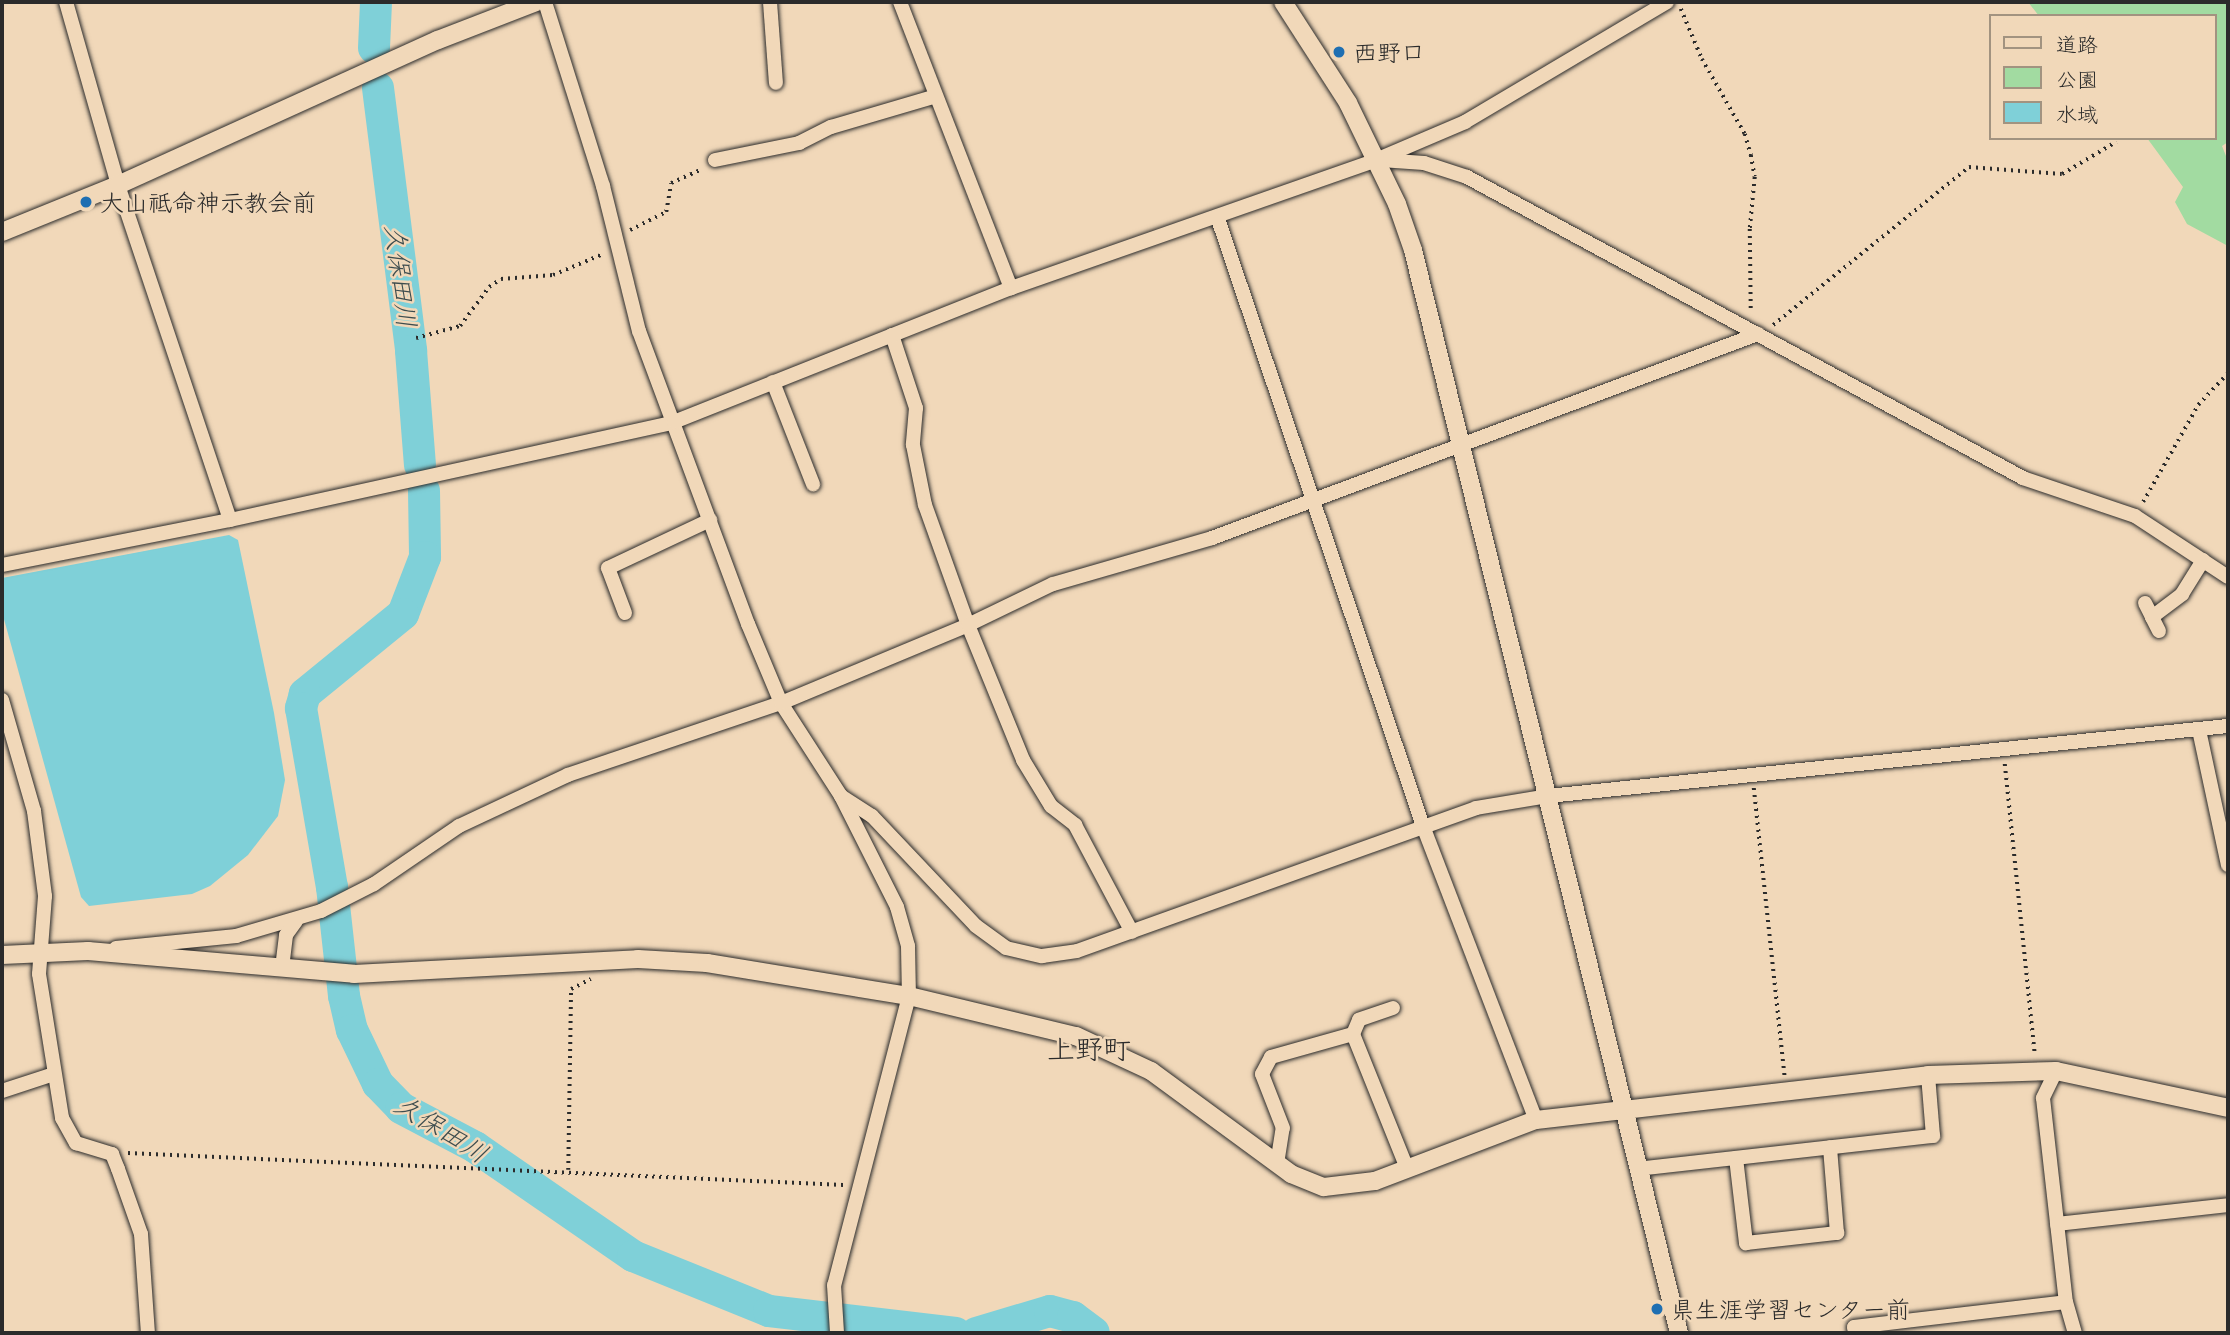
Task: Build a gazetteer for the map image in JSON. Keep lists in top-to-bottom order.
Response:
{
  "districts": ["上野町"],
  "water": ["久保田川"],
  "places": ["西野口", "大山祗命神示教会前", "県生涯学習センター前"],
  "legend": ["道路", "公園", "水域"]
}
